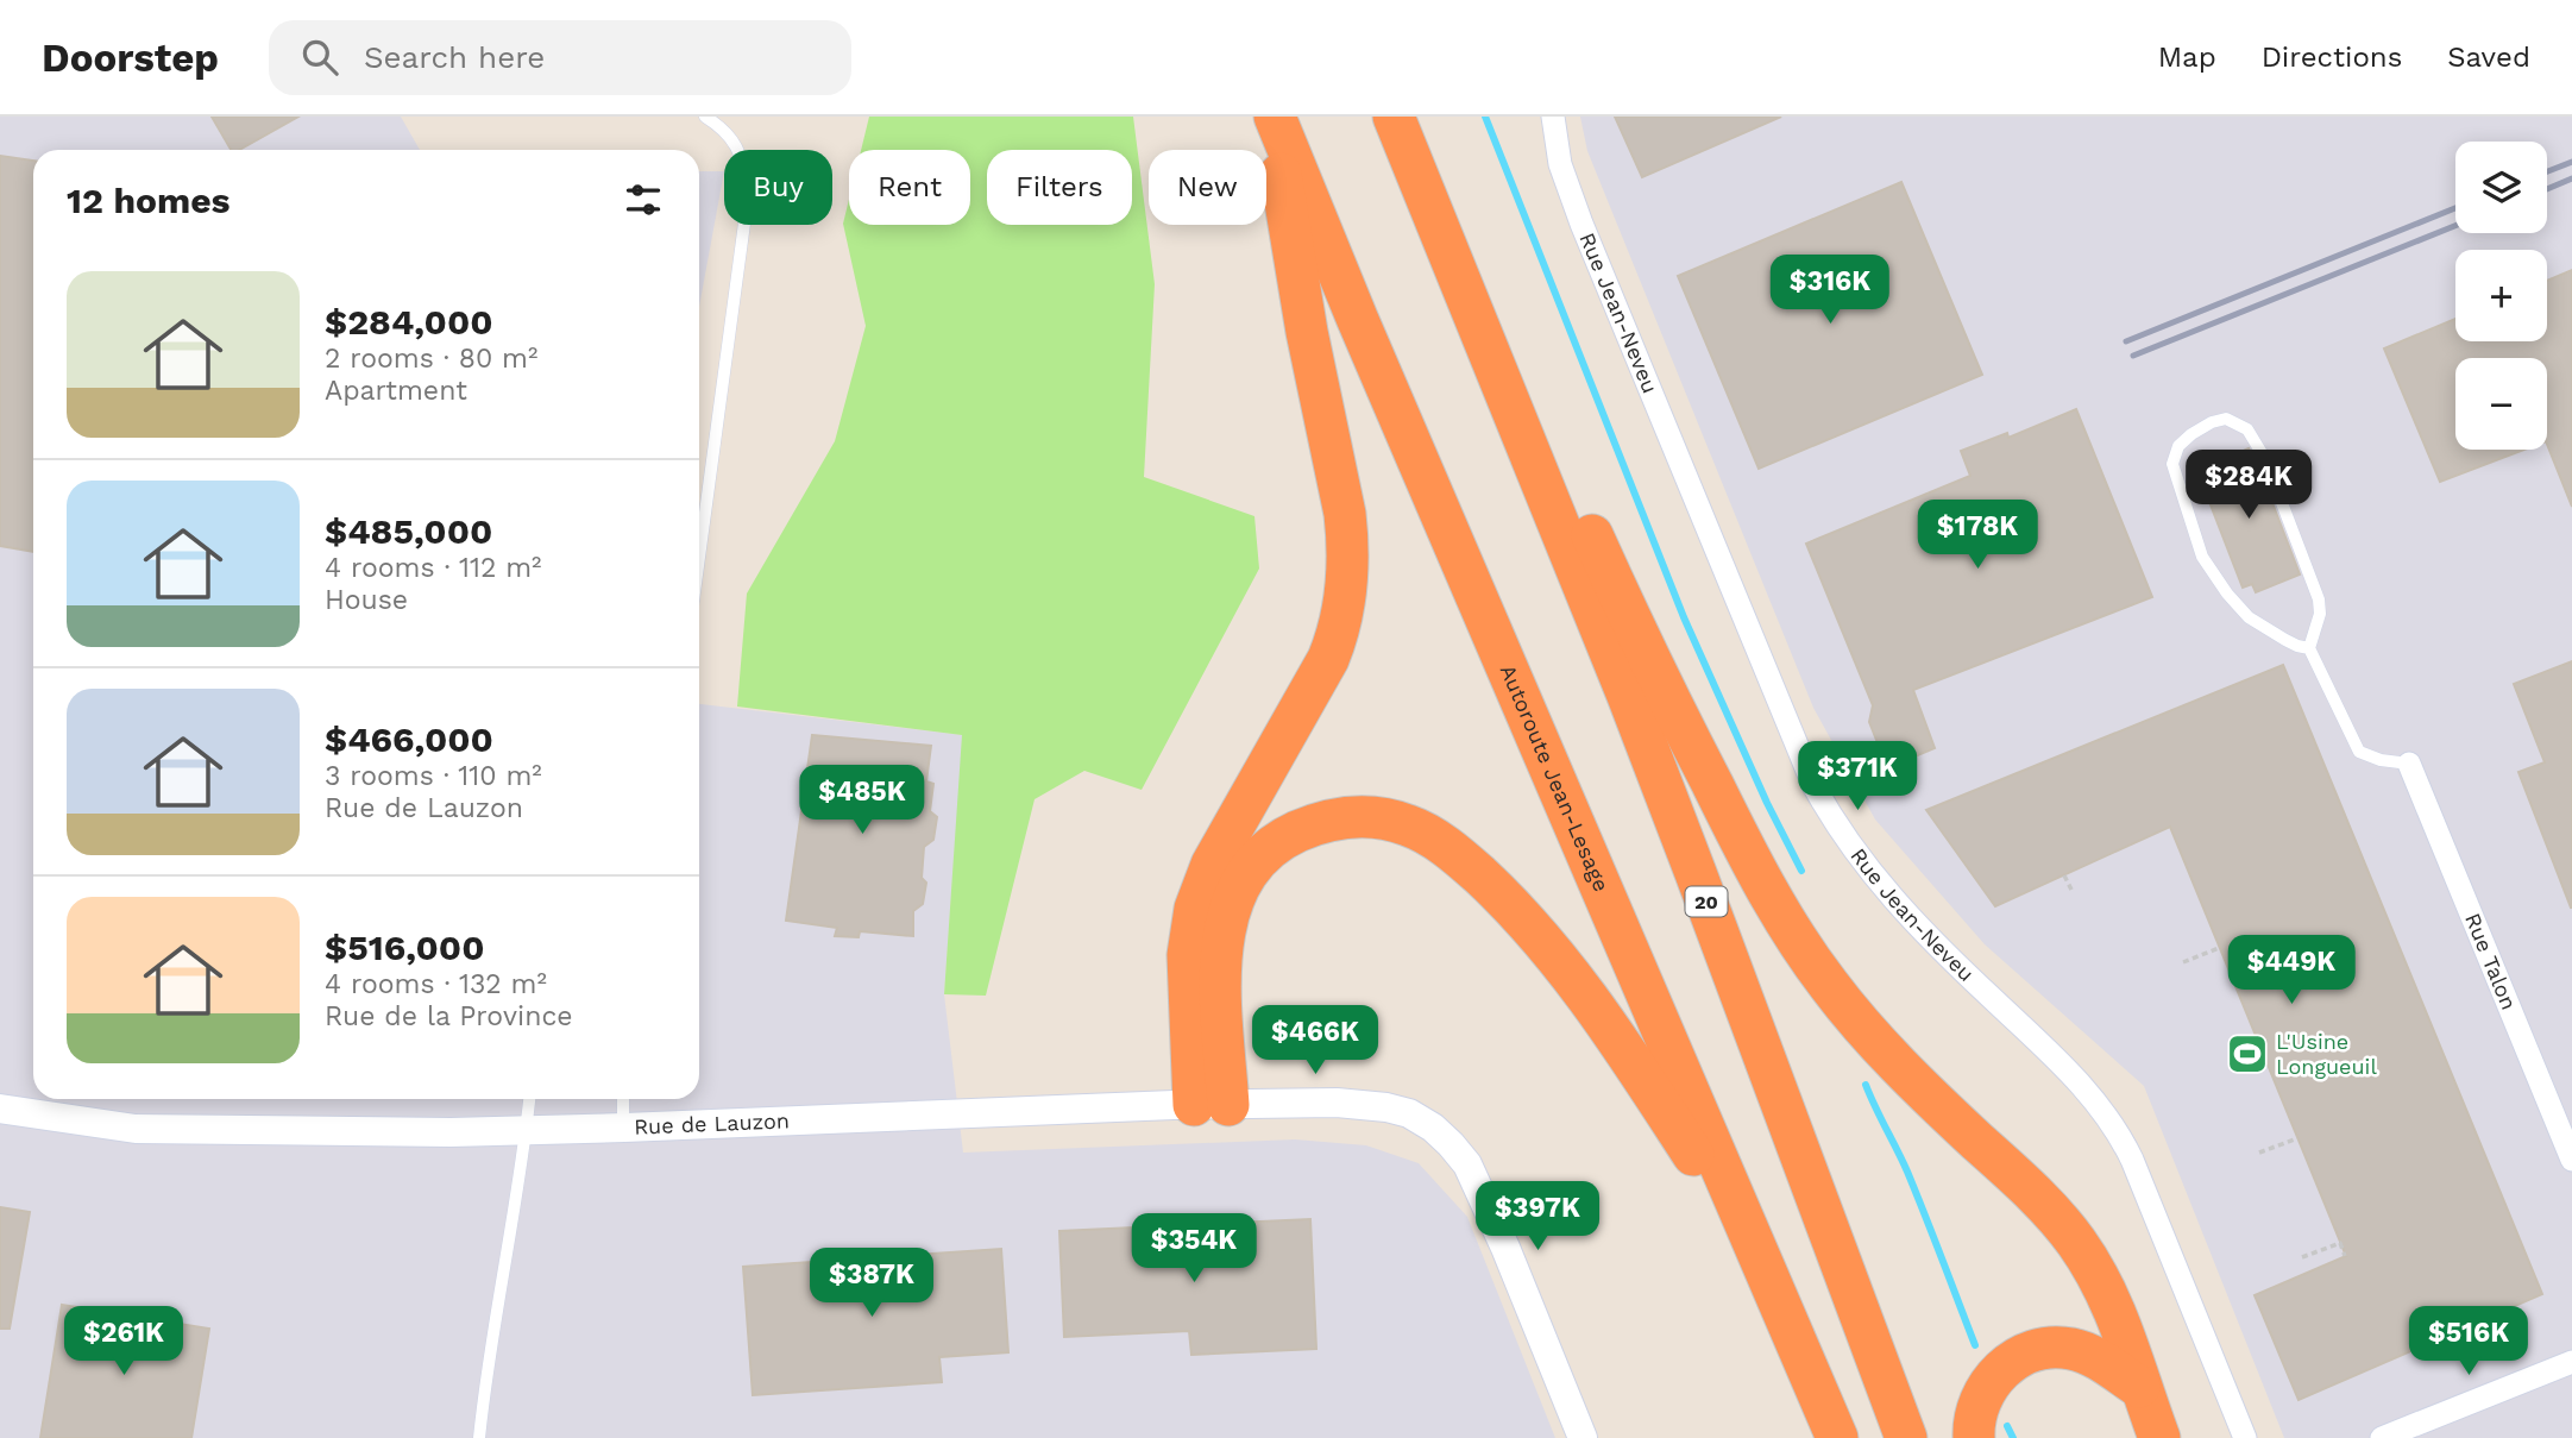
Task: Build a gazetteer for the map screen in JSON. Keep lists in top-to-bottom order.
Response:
{
  "streets": {
    "highway": ["Autoroute Jean-Lesage", "20"],
    "street": ["Rue Jean-Neveu", "Rue Talon", "Rue de Lauzon"]
  },
  "places": {
    "sports": ["L'Usine Longueuil"]
  },
  "page": {
    "header": "Doorstep",
    "search": "Search here",
    "nav": ["Map", "Directions", "Saved"],
    "map_buttons": ["+", "−"],
    "chip": [
      "Buy",
      "Rent",
      "Filters",
      "New"
    ],
    "heading": "12 homes",
    "list": [
      {
        "name": "$284,000",
        "note": "2 rooms · 80 m² · Apartment"
      },
      {
        "name": "$485,000",
        "note": "4 rooms · 112 m² · House"
      },
      {
        "name": "$466,000",
        "note": "3 rooms · 110 m² · Rue de Lauzon"
      },
      {
        "name": "$516,000",
        "note": "4 rooms · 132 m² · Rue de la Province"
      }
    ],
    "price": [
      "$316K",
      "$284K",
      "$178K",
      "$371K",
      "$485K",
      "$449K",
      "$466K",
      "$397K",
      "$354K",
      "$387K",
      "$261K",
      "$516K"
    ]
  }
}
